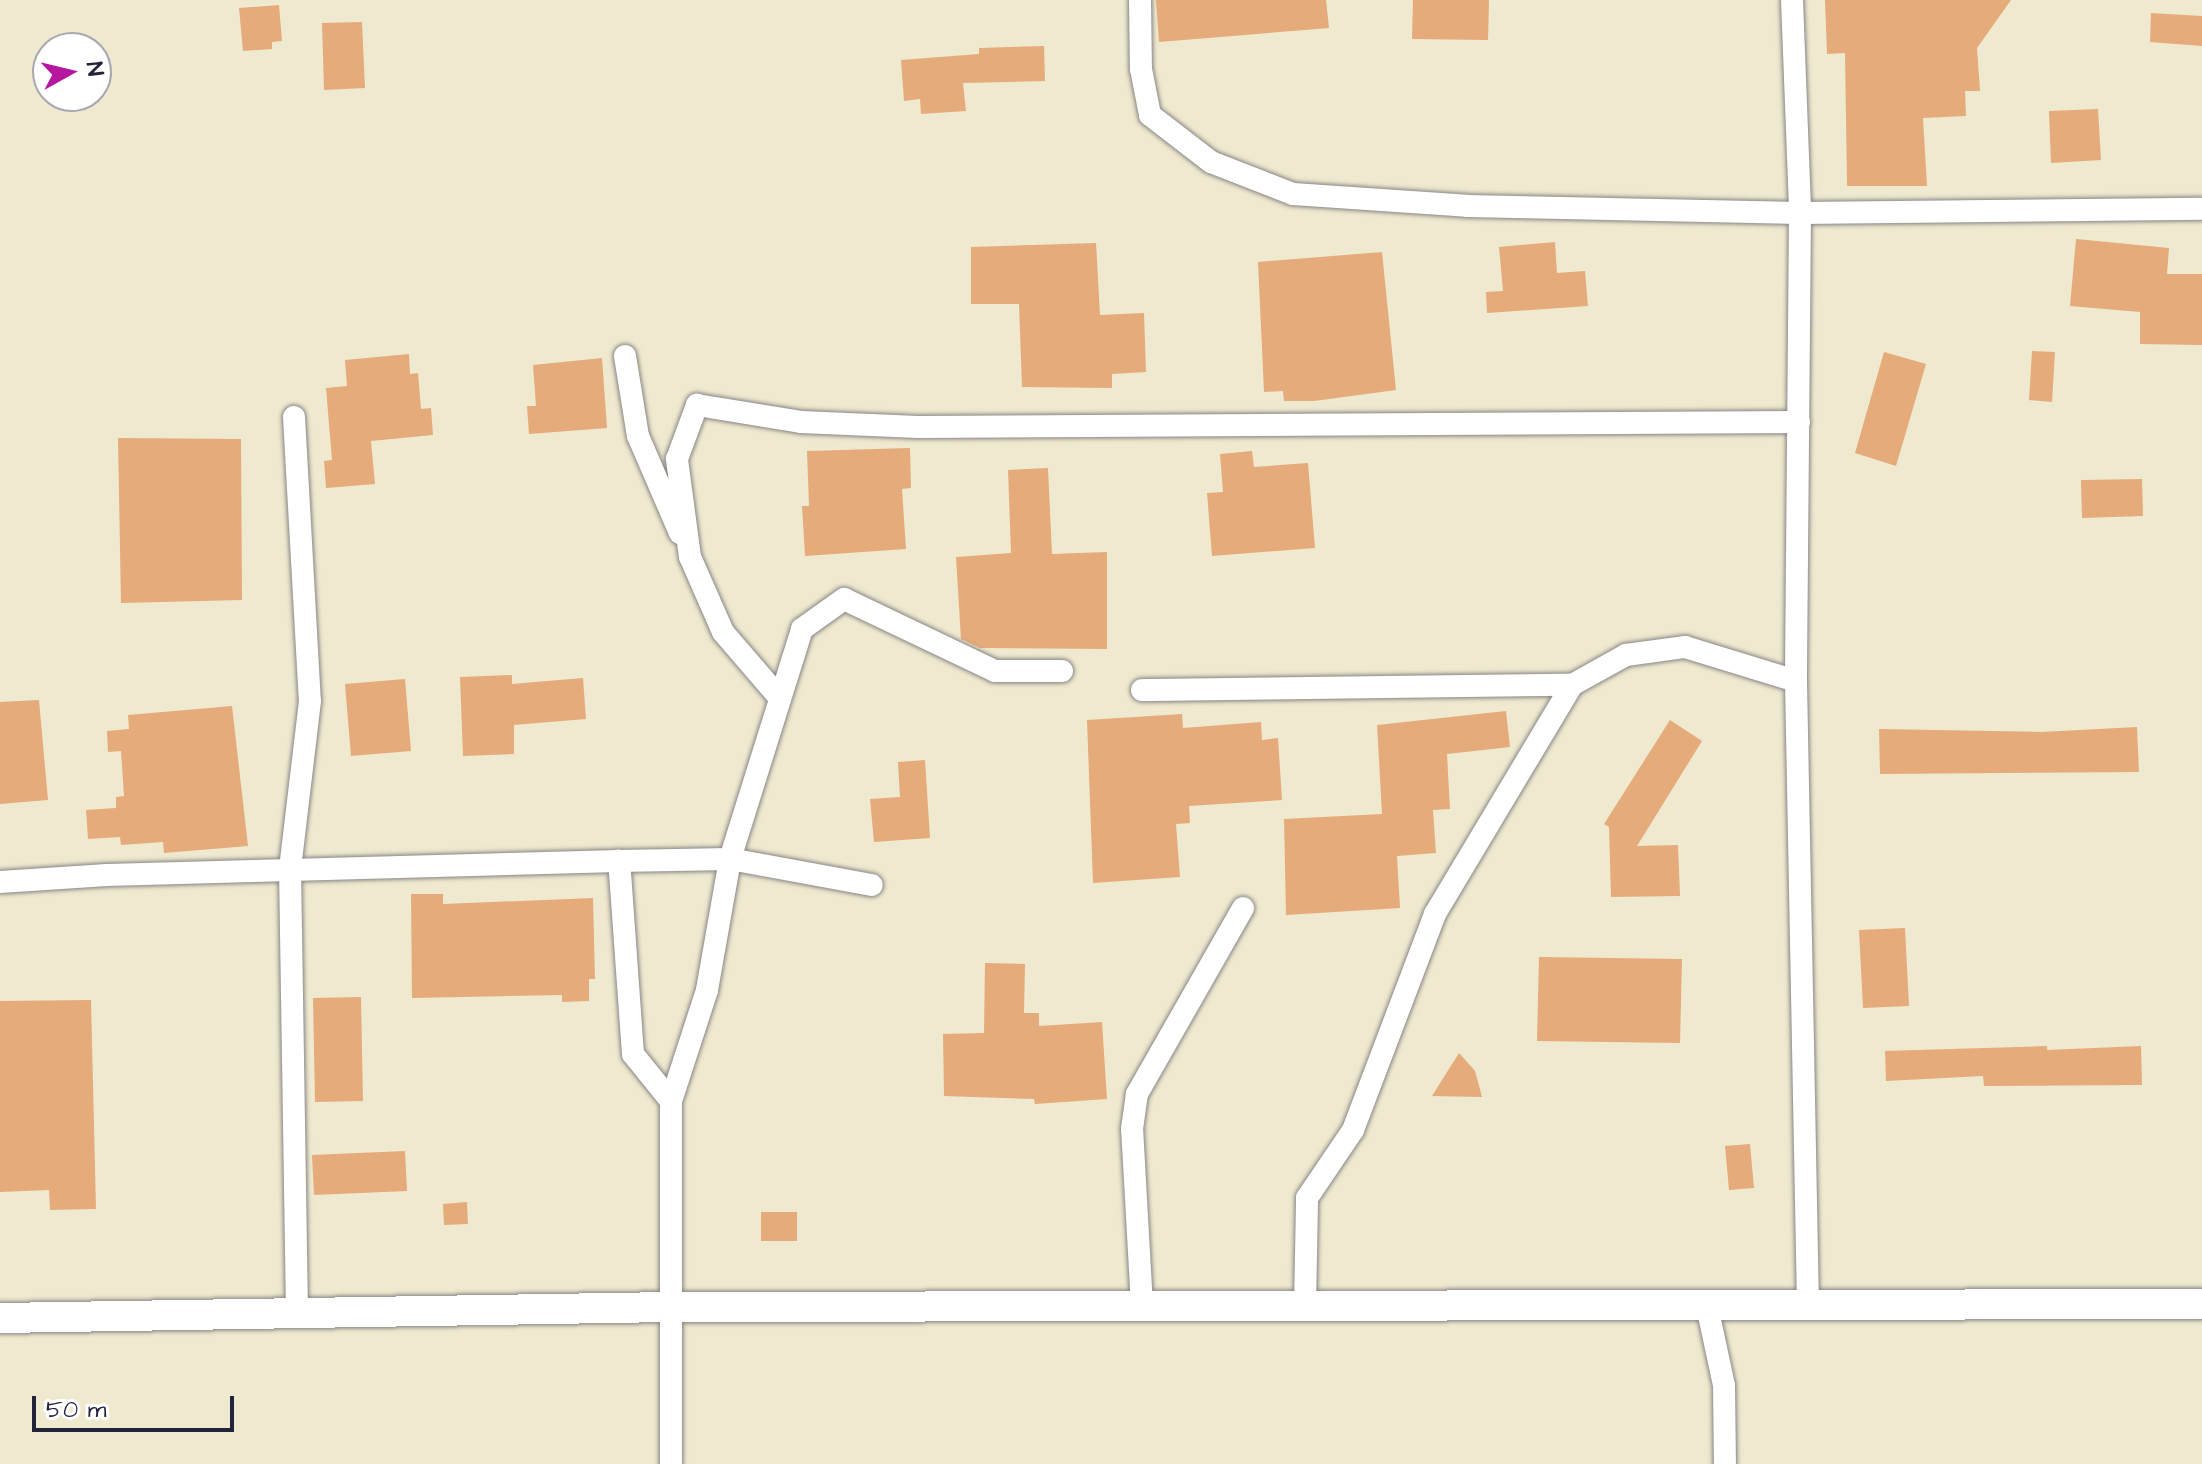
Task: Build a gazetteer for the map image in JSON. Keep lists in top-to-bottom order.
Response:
{
  "scale_bar": "50 m",
  "north": "right"
}
